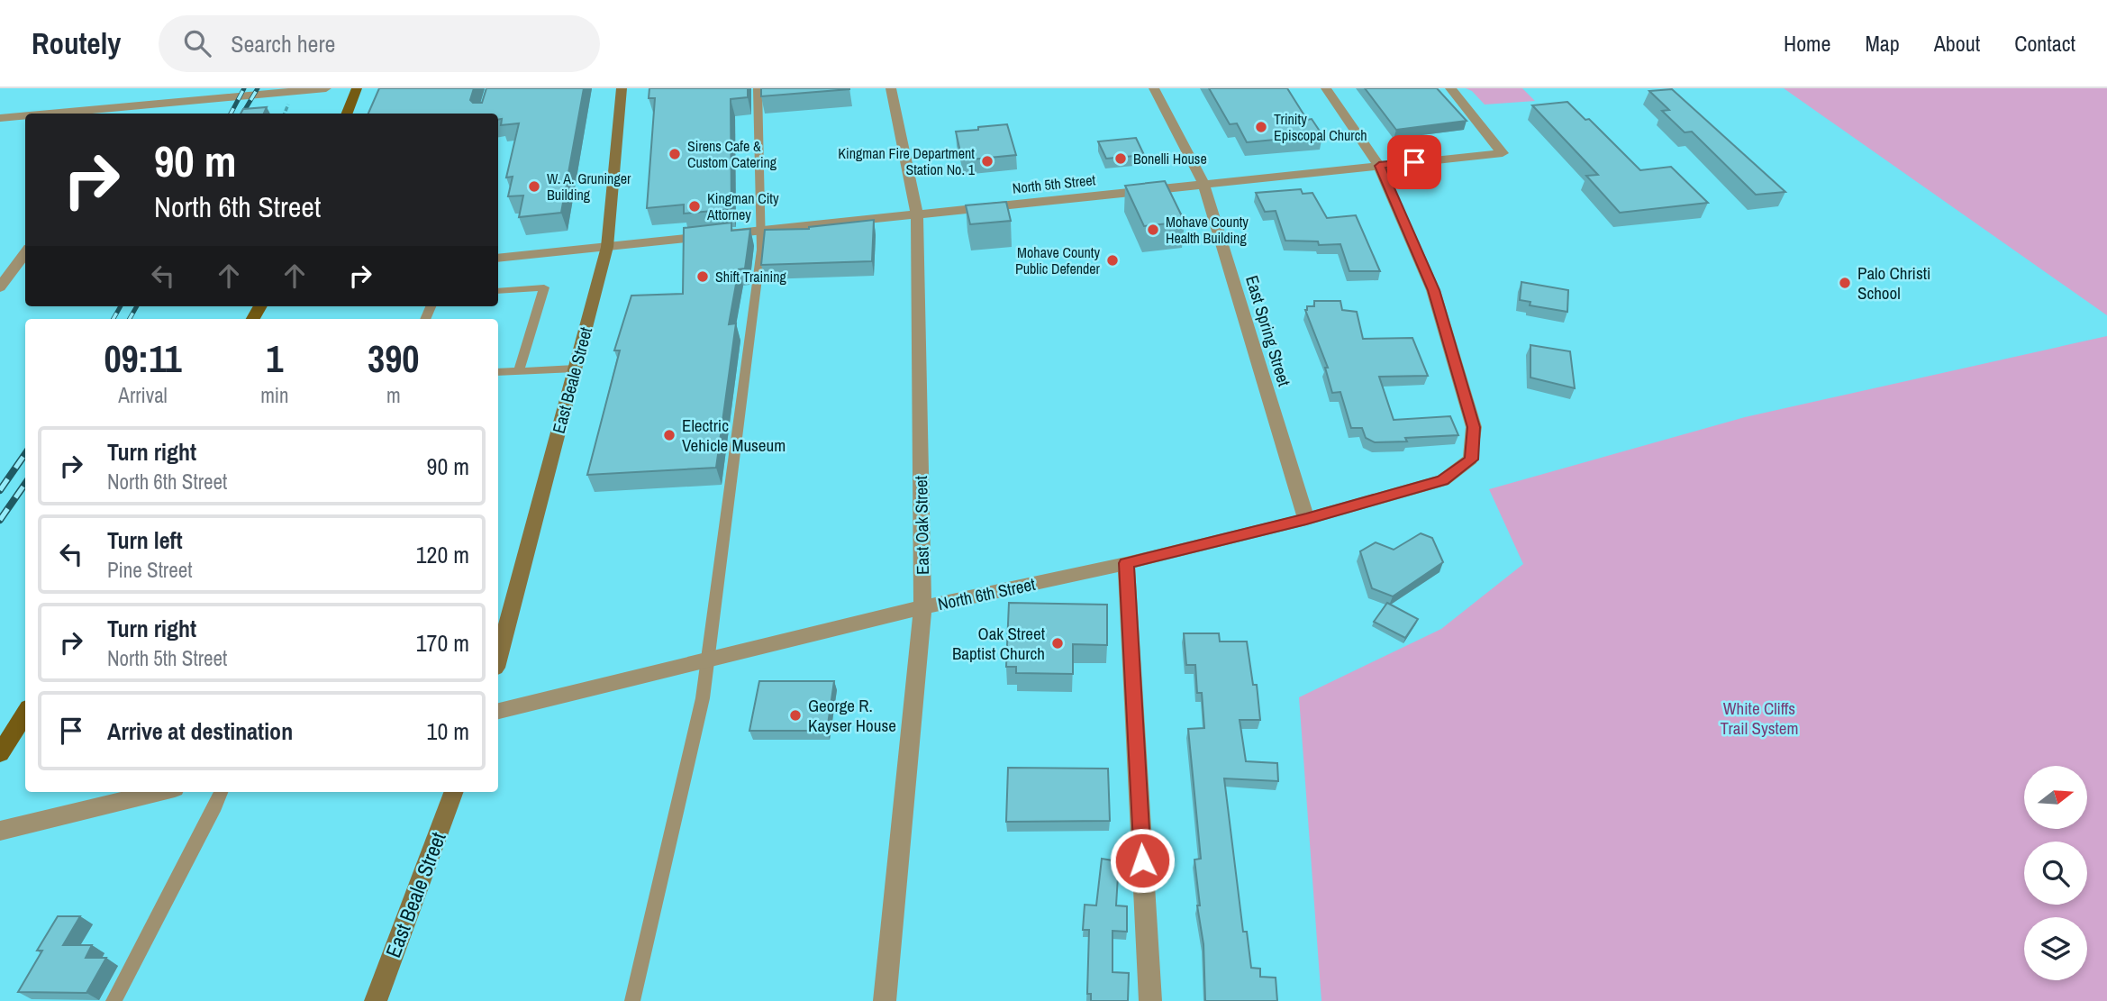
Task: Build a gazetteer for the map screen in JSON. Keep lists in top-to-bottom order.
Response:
{
  "streets": {
    "main road": ["East Beale Street"],
    "street": [
      "North 5th Street",
      "East Spring Street",
      "East Oak Street",
      "North 6th Street"
    ]
  },
  "crossings": [
    ["North 5th Street", "East Spring Street"],
    ["North 5th Street", "East Beale Street"],
    ["North 5th Street", "East Oak Street"],
    ["North 5th Street", "North 6th Street"],
    ["East Spring Street", "North 6th Street"],
    ["East Oak Street", "North 6th Street"]
  ],
  "parks": ["White Cliffs Trail System"],
  "places": [
    "Trinity Episcopal Church",
    "Sirens Cafe & Custom Catering",
    "Bonelli House",
    "Kingman Fire Department Station No. 1",
    "W. A. Gruninger Building",
    "Kingman City Attorney",
    "Mohave County Health Building",
    "Mohave County Public Defender",
    "Shift Training",
    "Palo Christi School",
    "Electric Vehicle Museum",
    "Oak Street Baptist Church",
    "George R. Kayser House"
  ],
  "north": "right",
  "page": {
    "header": "Routely",
    "search": "Search here",
    "nav": [
      "Home",
      "Map",
      "About",
      "Contact"
    ],
    "turn": ["90 m", "North 6th Street"],
    "eta": [
      "09:11",
      "Arrival",
      "1",
      "min",
      "390",
      "m"
    ],
    "list": [
      {
        "name": "Turn right",
        "note": "North 6th Street",
        "value": "90 m"
      },
      {
        "name": "Turn left",
        "note": "Pine Street",
        "value": "120 m"
      },
      {
        "name": "Turn right",
        "note": "North 5th Street",
        "value": "170 m"
      },
      {
        "name": "Arrive at destination",
        "value": "10 m"
      }
    ]
  }
}
